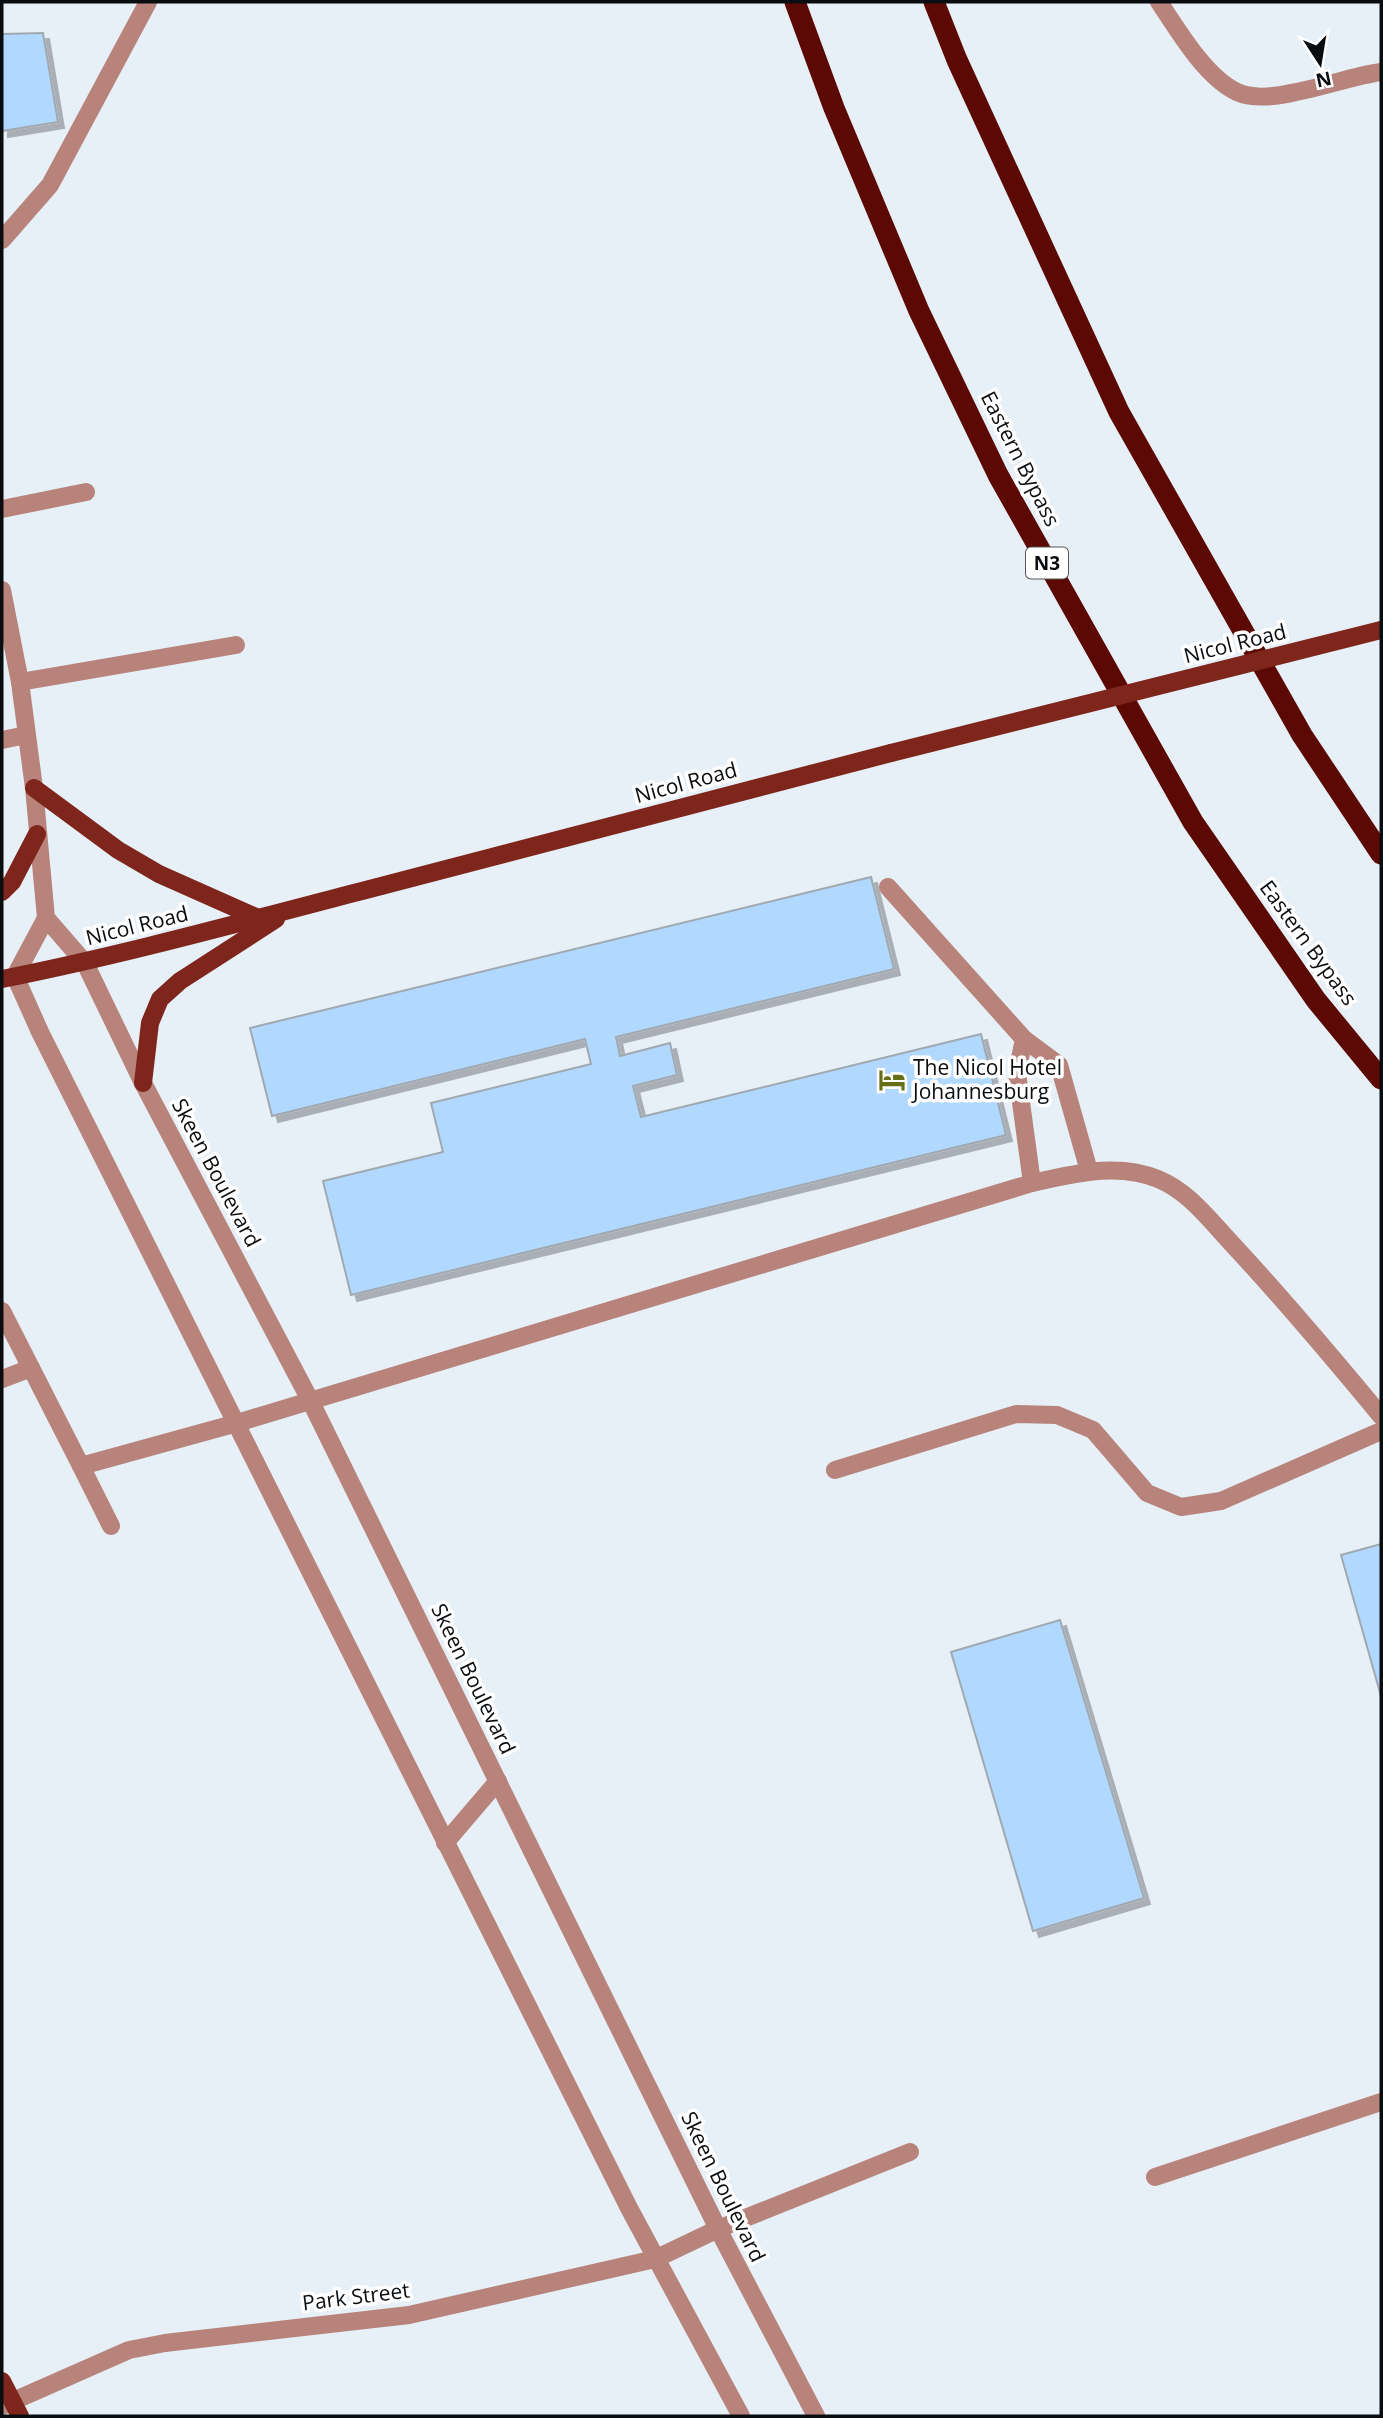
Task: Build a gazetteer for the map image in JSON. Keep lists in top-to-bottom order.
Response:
{
  "streets": {
    "highway": ["Eastern Bypass", "N3"],
    "main road": ["Nicol Road"],
    "street": ["Skeen Boulevard", "Park Street"]
  },
  "crossings": [
    ["Nicol Road", "Skeen Boulevard"],
    ["Skeen Boulevard", "Park Street"]
  ],
  "places": {
    "hotel": ["The Nicol Hotel Johannesburg"]
  },
  "north": "bottom"
}
